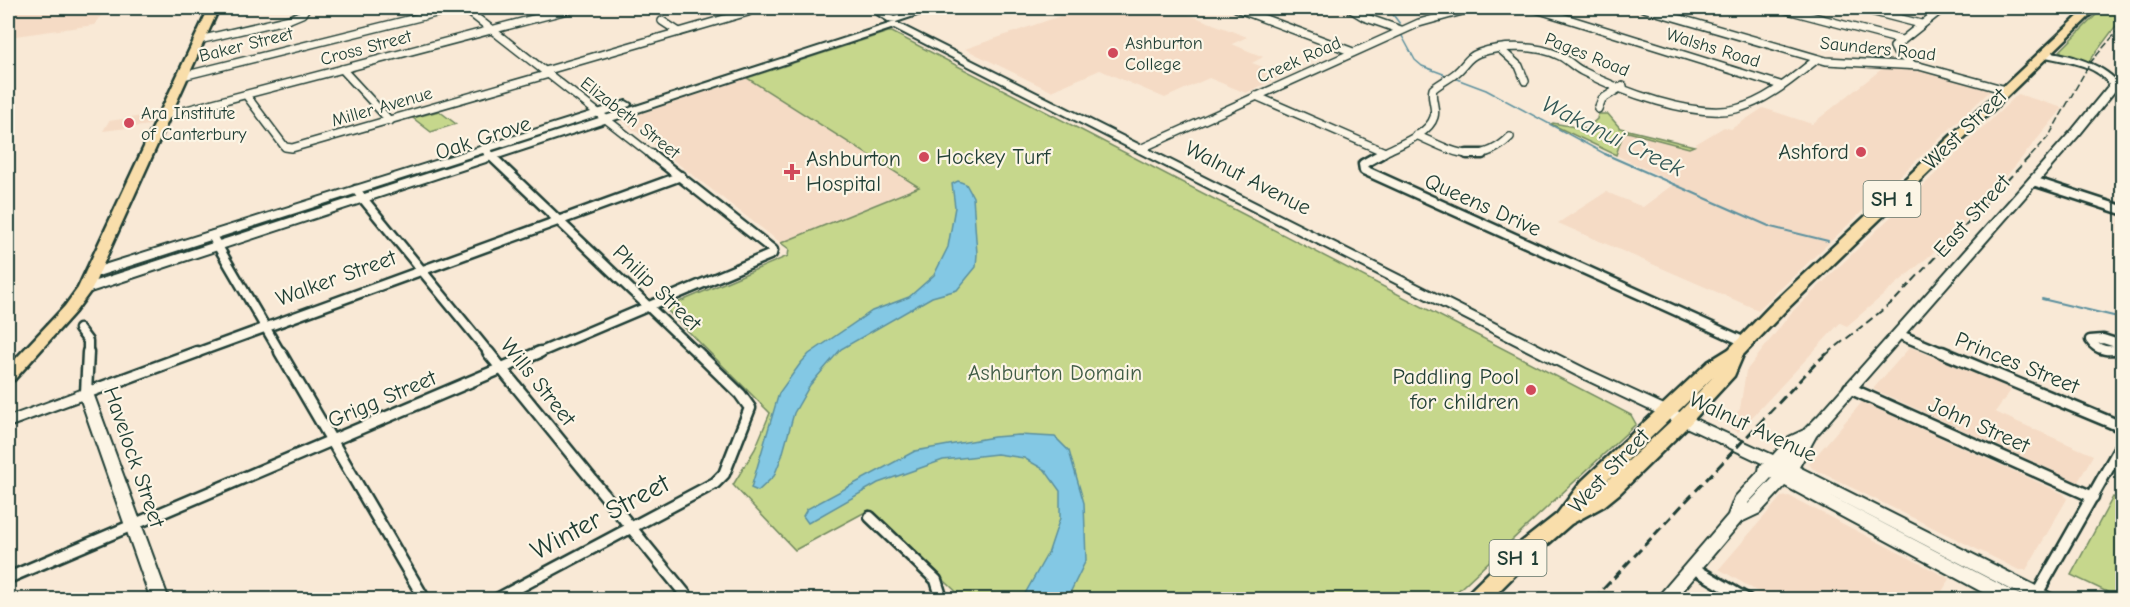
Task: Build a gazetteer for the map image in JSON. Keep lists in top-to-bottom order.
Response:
{
  "streets": {
    "highway": ["West Street", "SH 1"],
    "main road": [
      "Oak Grove",
      "Walnut Avenue",
      "East Street",
      "Walker Street",
      "Havelock Street"
    ],
    "street": [
      "Baker Street",
      "Cross Street",
      "Walshs Road",
      "Saunders Road",
      "Pages Road",
      "Creek Road",
      "Miller Avenue",
      "Elizabeth Street",
      "Queens Drive",
      "Philip Street",
      "Princes Street",
      "Wills Street",
      "Grigg Street",
      "John Street",
      "Winter Street"
    ]
  },
  "crossings": [
    ["Cross Street", "Miller Avenue"],
    ["Cross Street", "Elizabeth Street"],
    ["Walshs Road", "Pages Road"],
    ["Saunders Road", "Pages Road"],
    ["Saunders Road", "West Street"],
    ["Pages Road", "Queens Drive"],
    ["Creek Road", "Walnut Avenue"],
    ["Miller Avenue", "Elizabeth Street"],
    ["Elizabeth Street", "Oak Grove"],
    ["Elizabeth Street", "Walker Street"],
    ["Elizabeth Street", "Grigg Street"],
    ["West Street", "Walnut Avenue"],
    ["West Street", "Queens Drive"],
    ["Oak Grove", "Walnut Avenue"],
    ["Oak Grove", "Philip Street"],
    ["Oak Grove", "Wills Street"],
    ["Walnut Avenue", "East Street"],
    ["East Street", "Princes Street"],
    ["East Street", "John Street"],
    ["Walker Street", "Philip Street"],
    ["Walker Street", "Wills Street"],
    ["Walker Street", "Havelock Street"],
    ["Philip Street", "Grigg Street"],
    ["Philip Street", "Winter Street"],
    ["Wills Street", "Grigg Street"],
    ["Wills Street", "Winter Street"],
    ["Grigg Street", "Havelock Street"]
  ],
  "water": ["Wakanui Creek"],
  "parks": ["Ashburton Domain"],
  "places": {
    "other": [
      "Ashburton College",
      "Ara Institute of Canterbury",
      "Ashford",
      "Hockey Turf",
      "Paddling Pool for children"
    ],
    "health": ["Ashburton Hospital"]
  }
}
